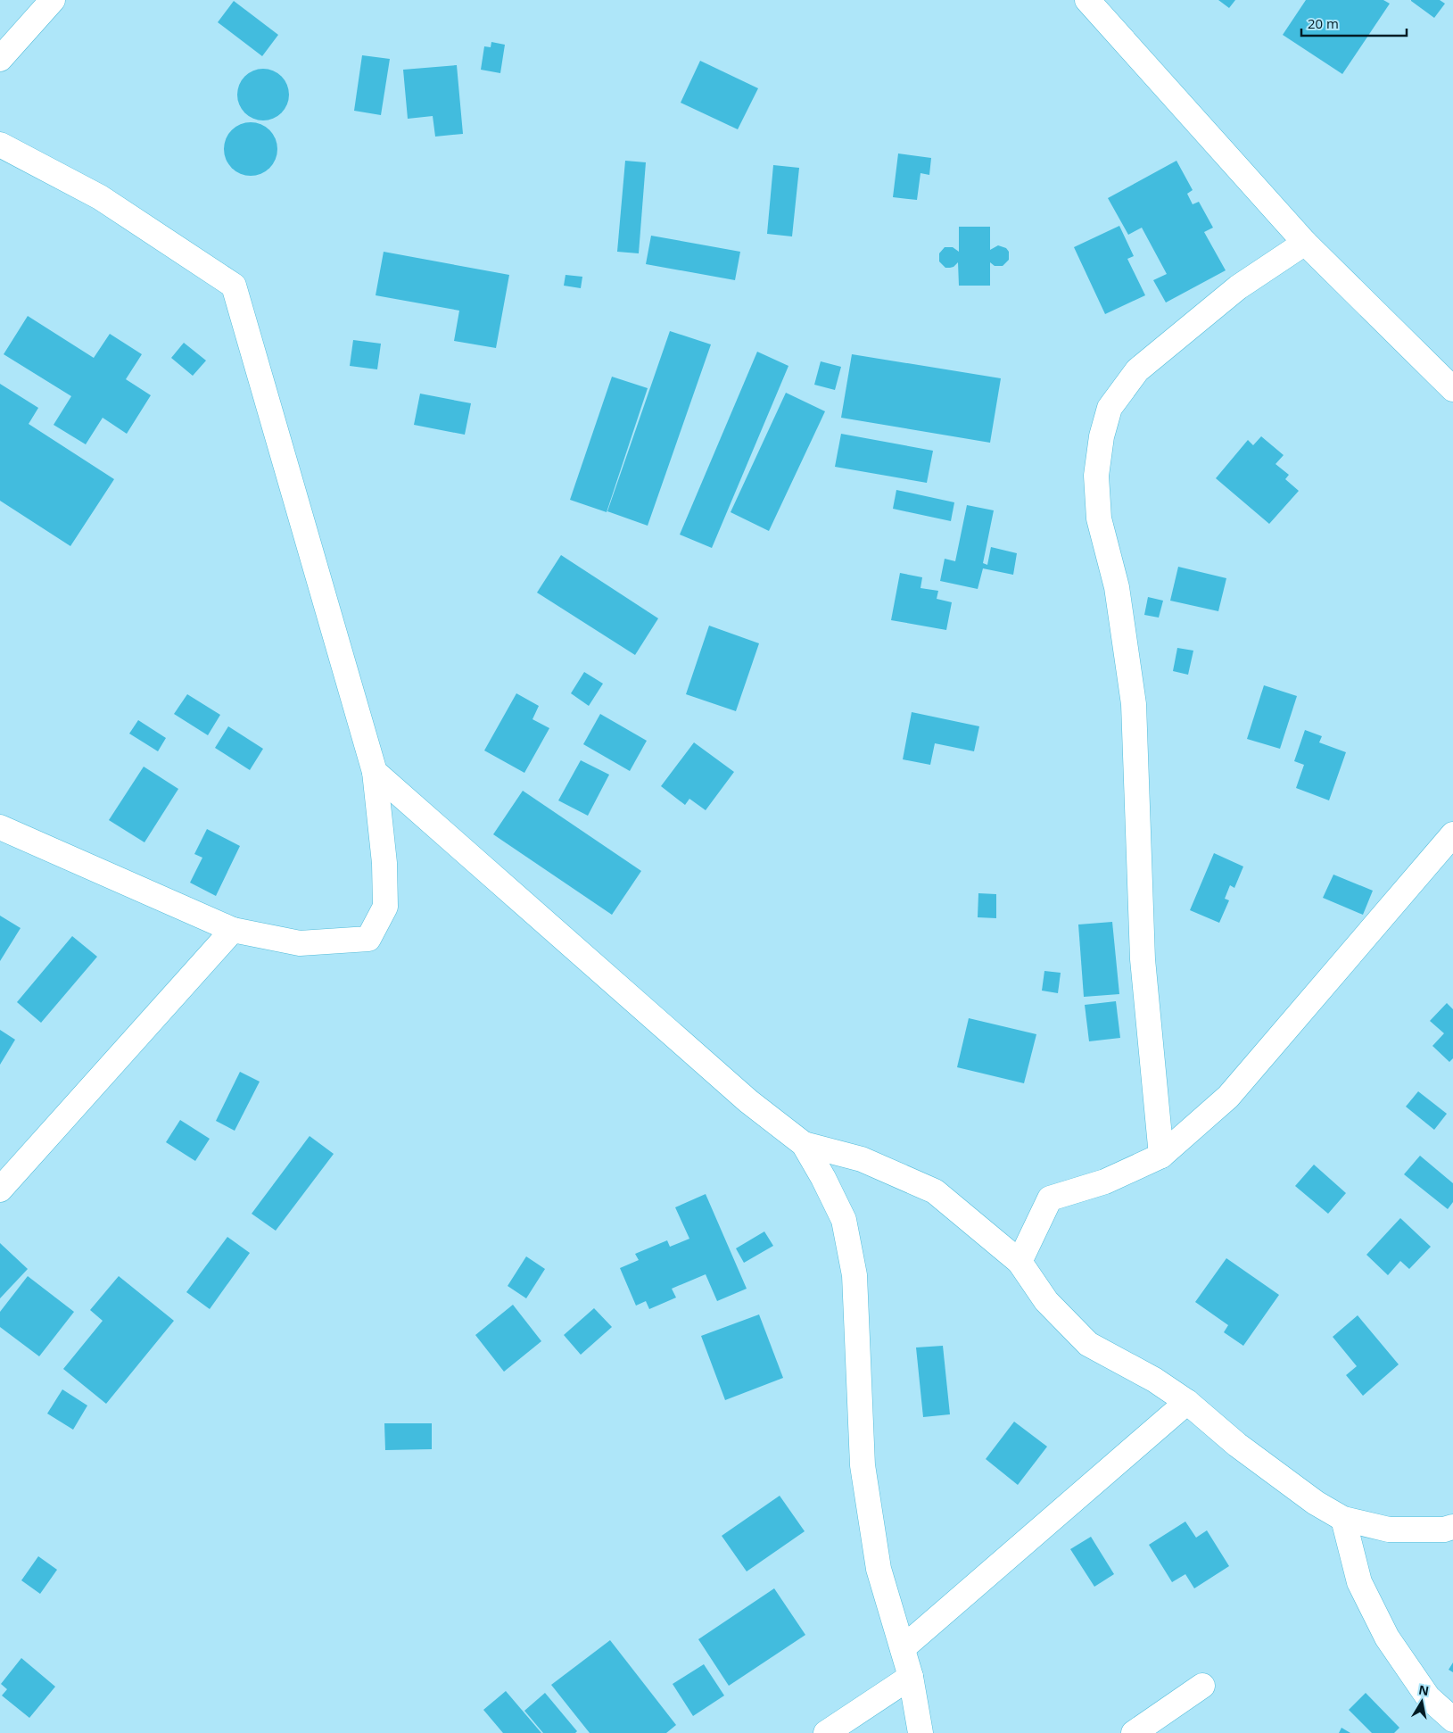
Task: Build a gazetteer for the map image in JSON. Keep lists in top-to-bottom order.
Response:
{
  "scale_bar": "20 m",
  "north": "top"
}
